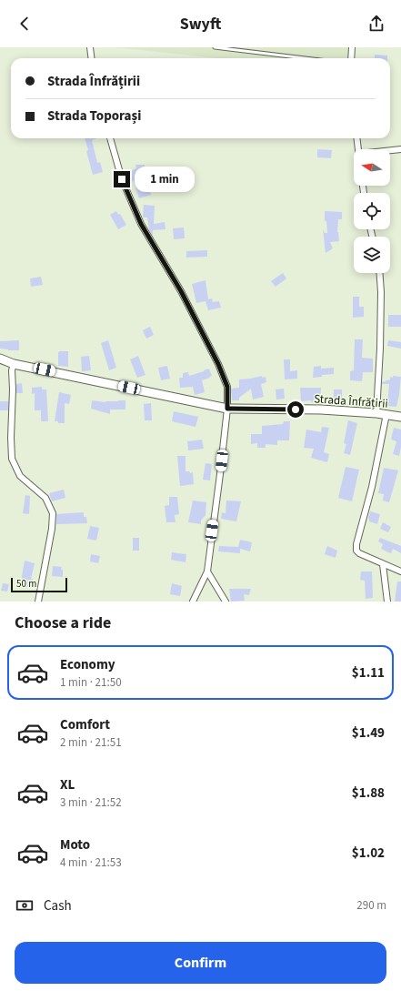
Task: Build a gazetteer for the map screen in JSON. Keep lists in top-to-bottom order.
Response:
{
  "streets": {
    "main road": ["Strada Înfrățirii"]
  },
  "scale_bar": "50 m",
  "north": "left",
  "page": {
    "header": "Swyft",
    "banner": ["Strada Înfrățirii", "Strada Toporași"],
    "bubble": "1 min",
    "scale": "50 m",
    "heading": "Choose a ride",
    "list": [
      {
        "name": "Economy",
        "note": "1 min · 21:50",
        "value": "$1.11"
      },
      {
        "name": "Comfort",
        "note": "2 min · 21:51",
        "value": "$1.49"
      },
      {
        "name": "XL",
        "note": "3 min · 21:52",
        "value": "$1.88"
      },
      {
        "name": "Moto",
        "note": "4 min · 21:53",
        "value": "$1.02"
      }
    ],
    "pay": ["Cash", "290 m"],
    "buttons": "Confirm"
  }
}
